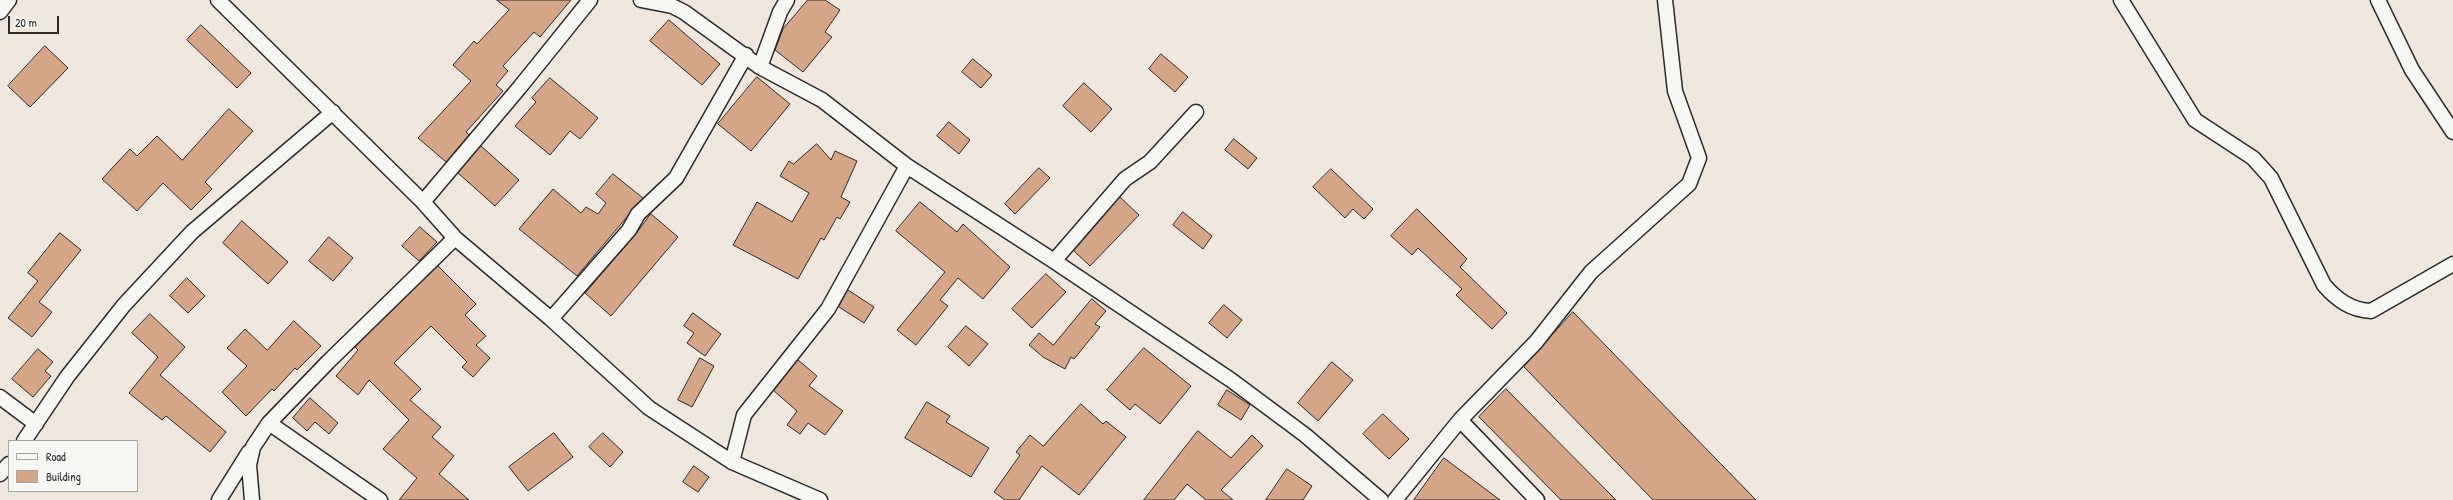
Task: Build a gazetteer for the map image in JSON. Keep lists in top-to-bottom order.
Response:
{
  "legend": ["Road", "Building"],
  "scale_bar": "20 m"
}
